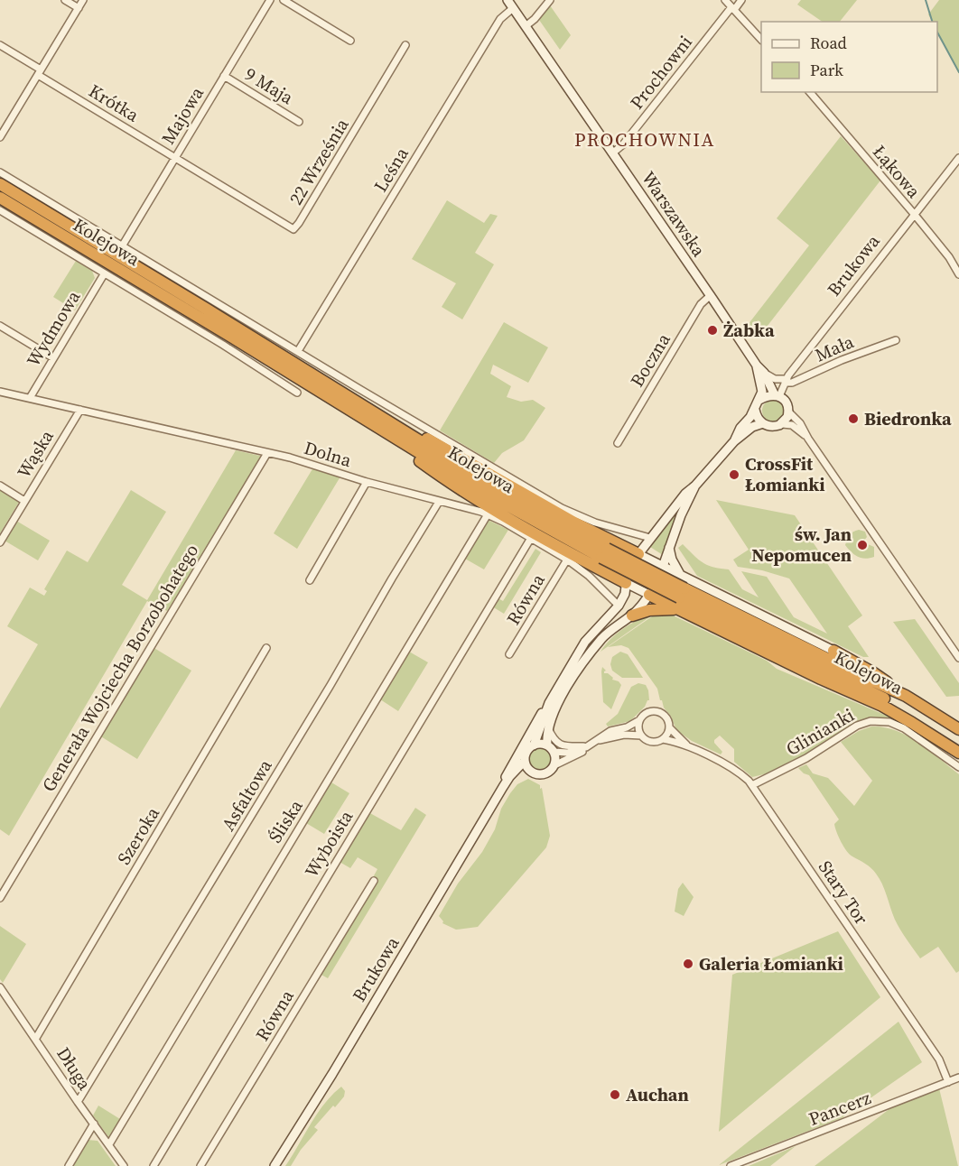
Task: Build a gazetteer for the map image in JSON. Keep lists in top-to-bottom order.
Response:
{
  "streets": {
    "highway": ["Kolejowa"],
    "street": [
      "Prochowni",
      "9 Maja",
      "Krótka",
      "Majowa",
      "22 Września",
      "Leśna",
      "Łąkowa",
      "Warszawska",
      "Brukowa",
      "Wydmowa",
      "Mała",
      "Boczna",
      "Wąska",
      "Dolna",
      "Równa",
      "Generała Wojciecha Borzobohatego",
      "Glinianki",
      "Asfaltowa",
      "Śliska",
      "Szeroka",
      "Wyboista",
      "Stary Tor",
      "Długa",
      "Pancerz"
    ]
  },
  "crossings": [
    ["Prochowni", "Warszawska"],
    ["9 Maja", "Majowa"],
    ["Krótka", "Majowa"],
    ["Krótka", "22 Września"],
    ["Majowa", "22 Września"],
    ["Majowa", "Kolejowa"],
    ["Leśna", "Warszawska"],
    ["Leśna", "Kolejowa"],
    ["Łąkowa", "Brukowa"],
    ["Warszawska", "Brukowa"],
    ["Warszawska", "Boczna"],
    ["Kolejowa", "Wydmowa"],
    ["Brukowa", "Mała"],
    ["Wydmowa", "Dolna"],
    ["Wąska", "Dolna"],
    ["Dolna", "Równa"],
    ["Dolna", "Generała Wojciecha Borzobohatego"],
    ["Dolna", "Asfaltowa"],
    ["Dolna", "Śliska"],
    ["Dolna", "Wyboista"],
    ["Glinianki", "Stary Tor"],
    ["Asfaltowa", "Długa"],
    ["Śliska", "Długa"],
    ["Szeroka", "Długa"],
    ["Stary Tor", "Pancerz"]
  ],
  "districts": ["PROCHOWNIA"],
  "places": [
    "Żabka",
    "Biedronka",
    "CrossFit Łomianki",
    "św. Jan Nepomucen",
    "Galeria Łomianki",
    "Auchan"
  ],
  "legend": ["Road", "Park"]
}
